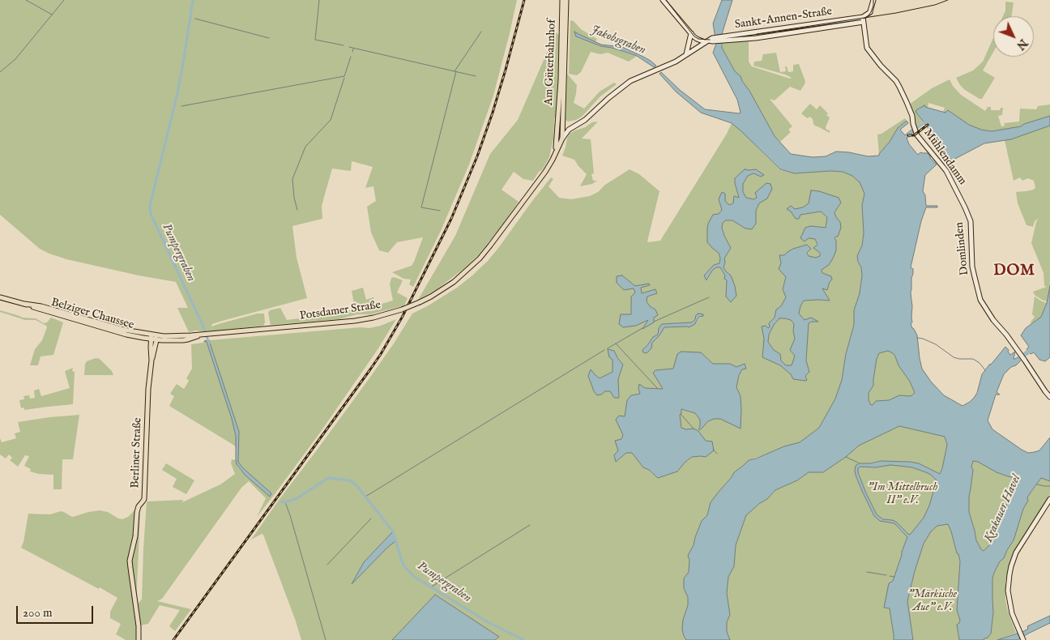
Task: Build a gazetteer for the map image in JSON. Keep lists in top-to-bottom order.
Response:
{
  "streets": {
    "main road": [
      "Am Güterbahnhof",
      "Potsdamer Straße",
      "Belziger Chaussee",
      "Berliner Straße"
    ],
    "street": ["Sankt-Annen-Straße", "Mühlendamm", "Domlinden"]
  },
  "crossings": [
    ["Sankt-Annen-Straße", "Mühlendamm"],
    ["Am Güterbahnhof", "Potsdamer Straße"],
    ["Mühlendamm", "Domlinden"],
    ["Potsdamer Straße", "Belziger Chaussee"],
    ["Potsdamer Straße", "Berliner Straße"],
    ["Belziger Chaussee", "Berliner Straße"]
  ],
  "districts": ["DOM"],
  "water": ["Jakobsgraben", "Pumpergraben", "Krakauer Havel"],
  "parks": ["\"Im Mittelbruch II\" e.V.", "\"Märkische Aue\" e.V."],
  "scale_bar": "200 m",
  "north": "bottom right"
}
